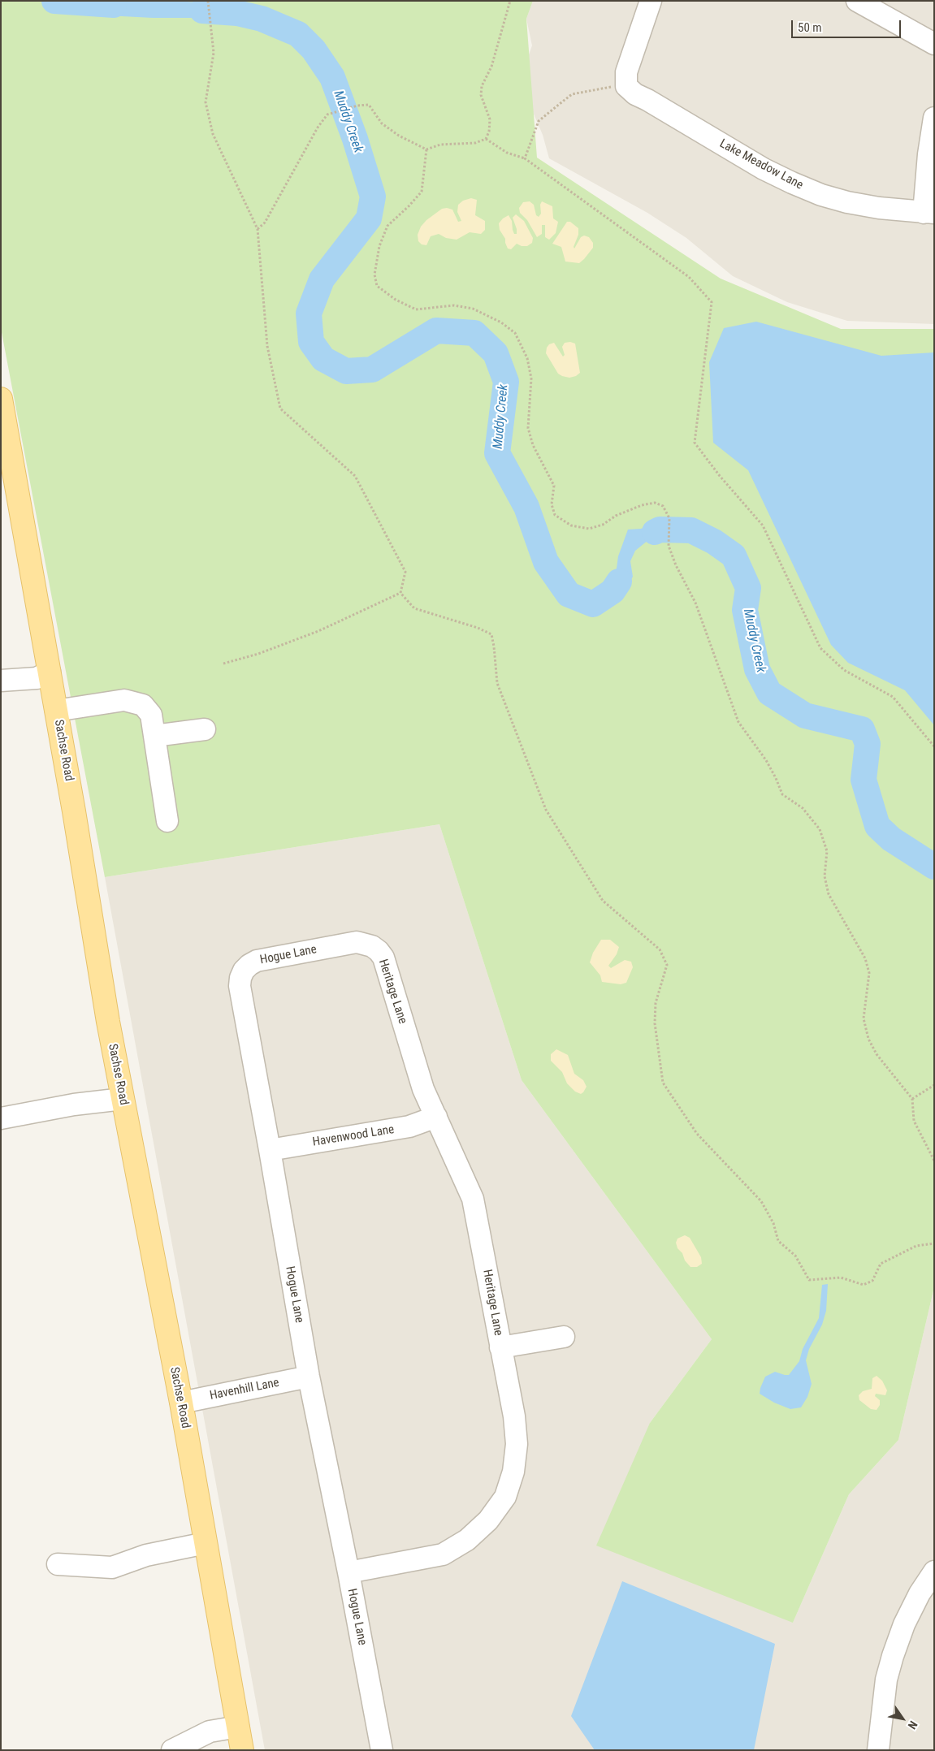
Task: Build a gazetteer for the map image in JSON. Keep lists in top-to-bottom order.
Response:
{
  "streets": {
    "main road": ["Sachse Road"],
    "street": [
      "Lake Meadow Lane",
      "Hogue Lane",
      "Heritage Lane",
      "Havenwood Lane",
      "Havenhill Lane"
    ]
  },
  "crossings": [
    ["Sachse Road", "Havenhill Lane"],
    ["Hogue Lane", "Heritage Lane"],
    ["Hogue Lane", "Havenwood Lane"],
    ["Hogue Lane", "Havenhill Lane"],
    ["Heritage Lane", "Havenwood Lane"]
  ],
  "water": ["Muddy Creek"],
  "scale_bar": "50 m",
  "north": "bottom right"
}
